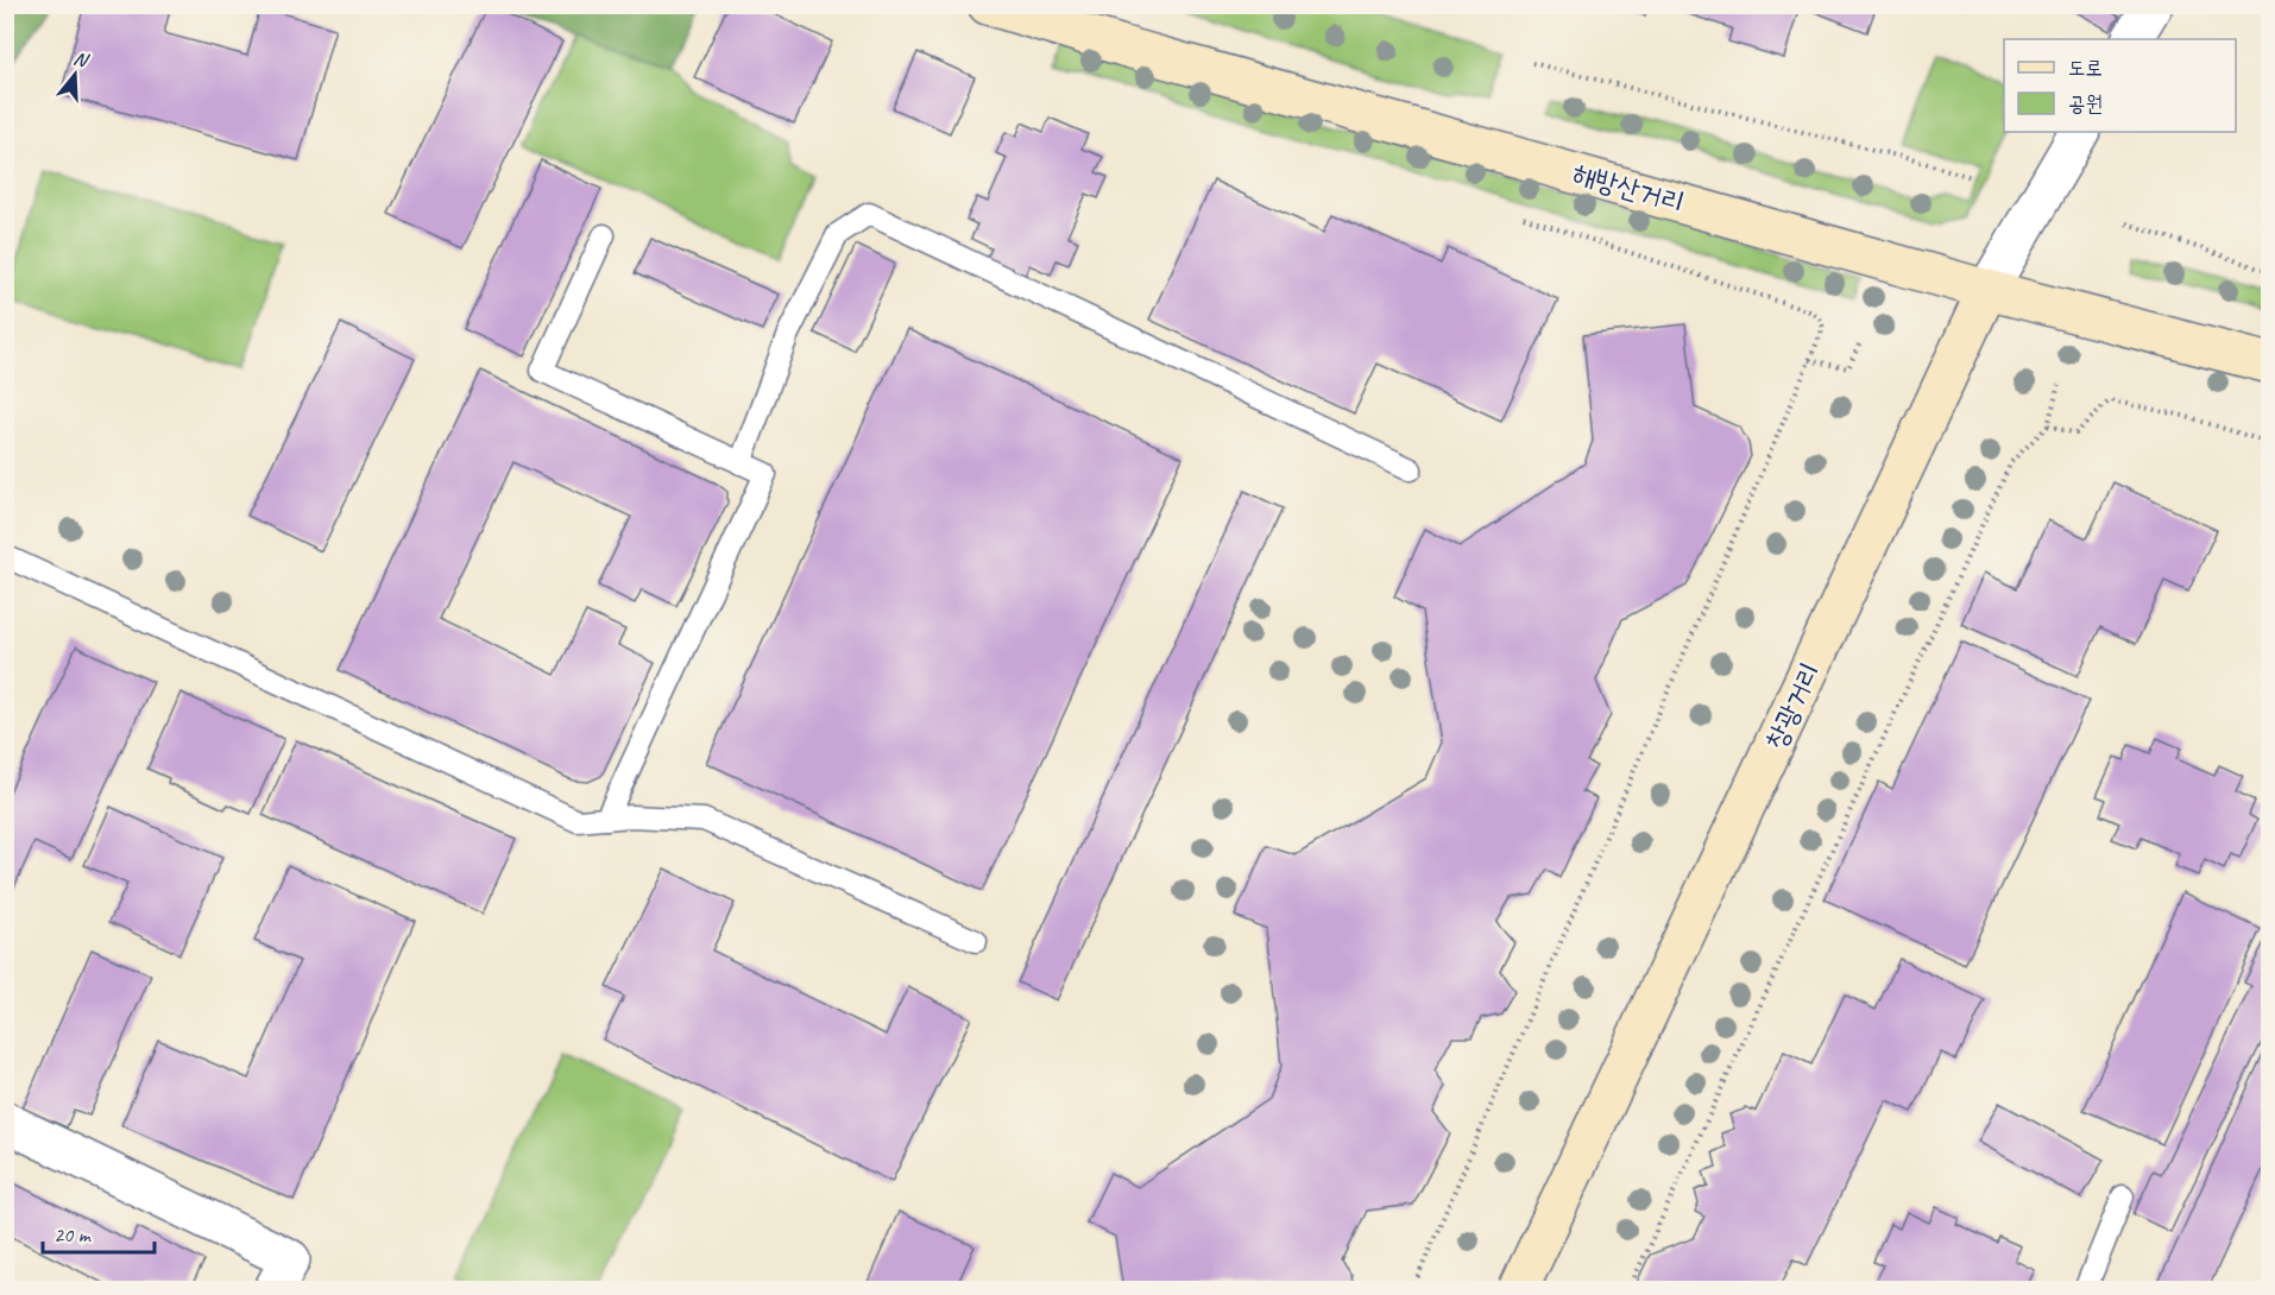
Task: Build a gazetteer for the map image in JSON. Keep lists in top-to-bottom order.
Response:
{
  "streets": {
    "main road": ["해방산거리", "창광거리"]
  },
  "crossings": [
    ["해방산거리", "창광거리"]
  ],
  "legend": ["도로", "공원"],
  "scale_bar": "20 m",
  "north": "top"
}
